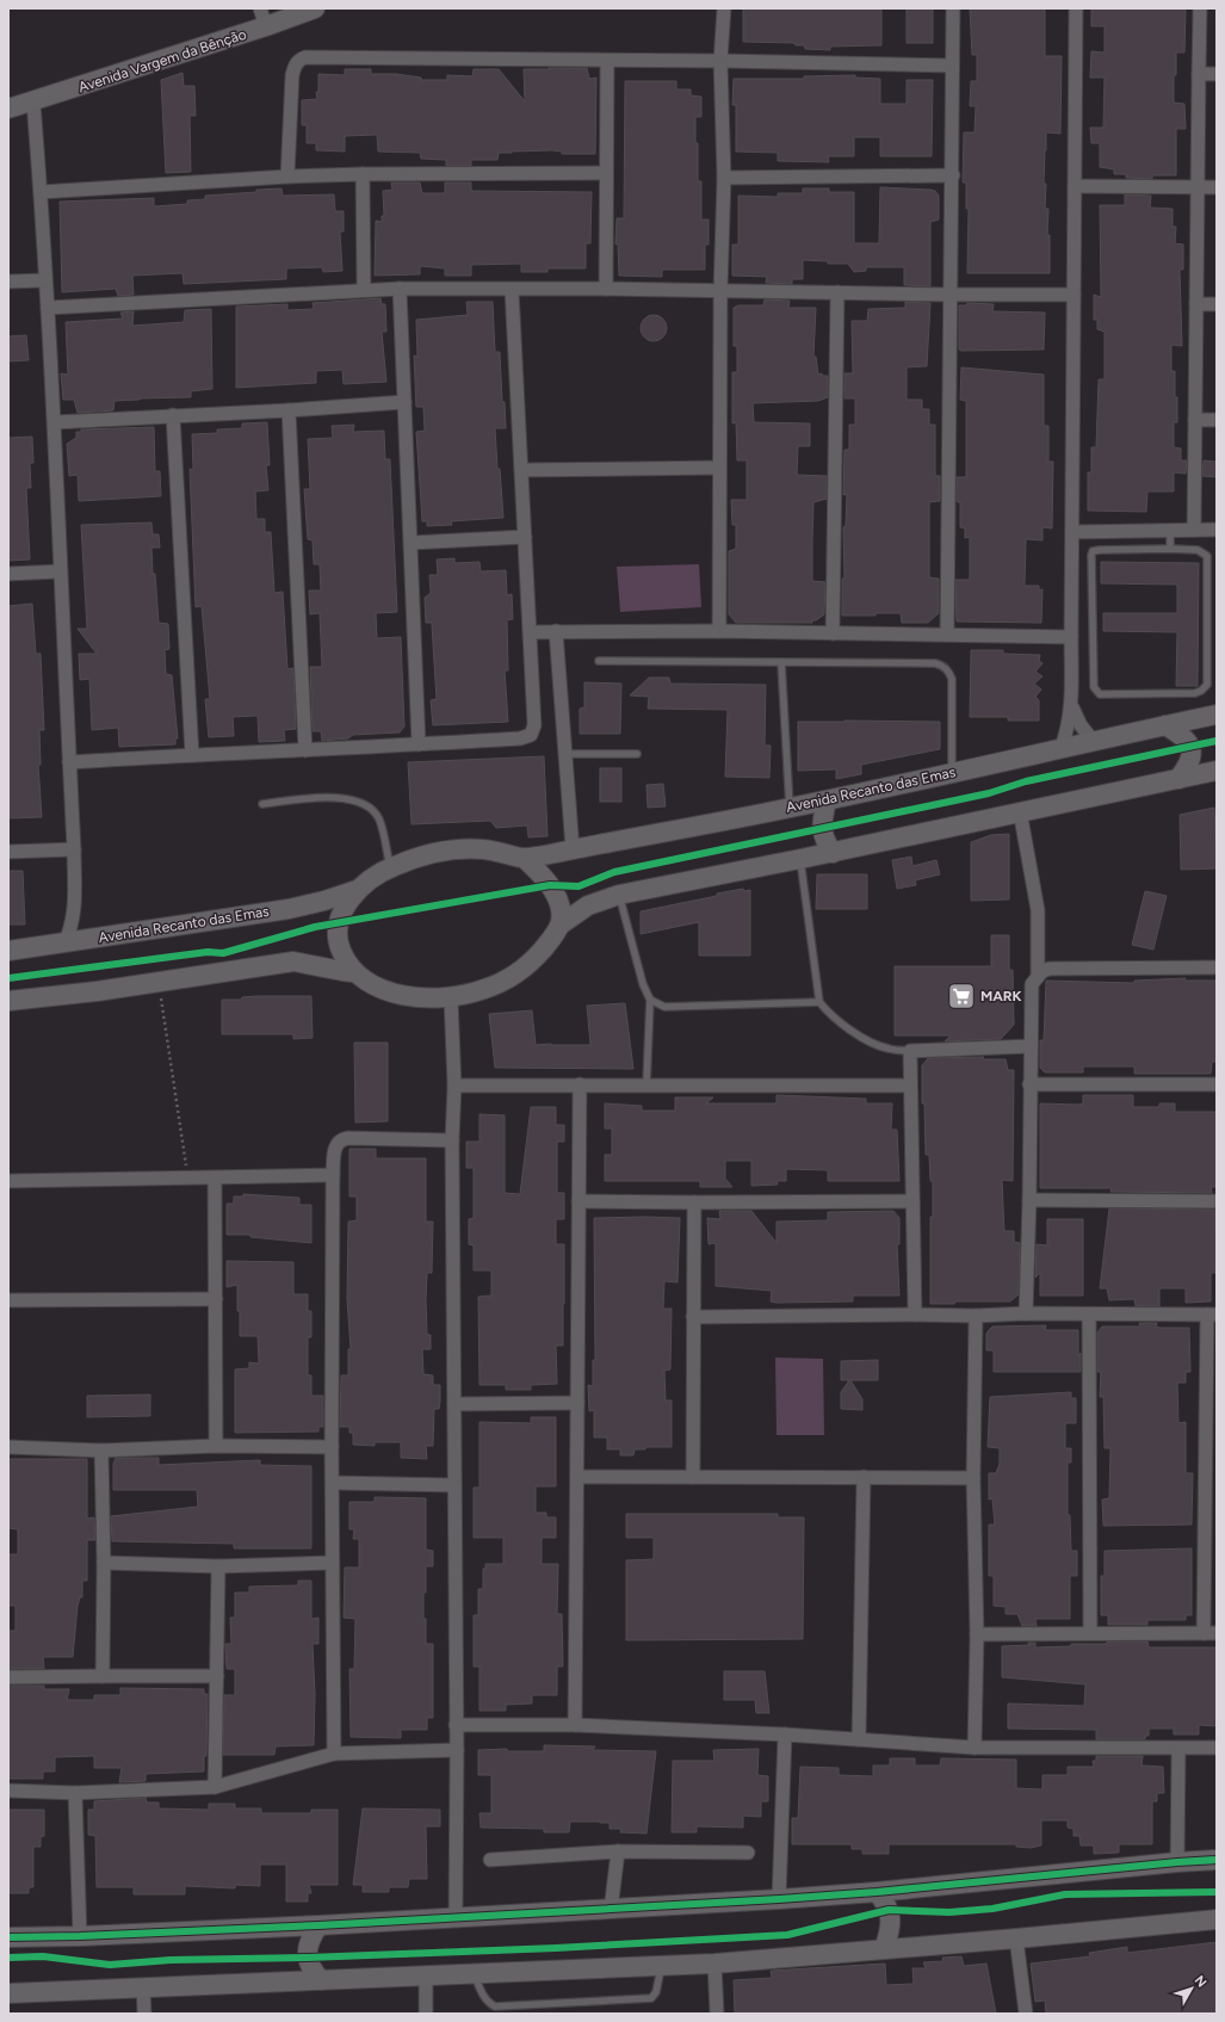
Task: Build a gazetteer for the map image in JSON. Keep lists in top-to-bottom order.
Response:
{
  "streets": {
    "street": ["Avenida Vargem da Bênção", "Avenida Recanto das Emas"]
  },
  "places": {
    "supermarket": ["MARK"]
  },
  "north": "top right"
}
